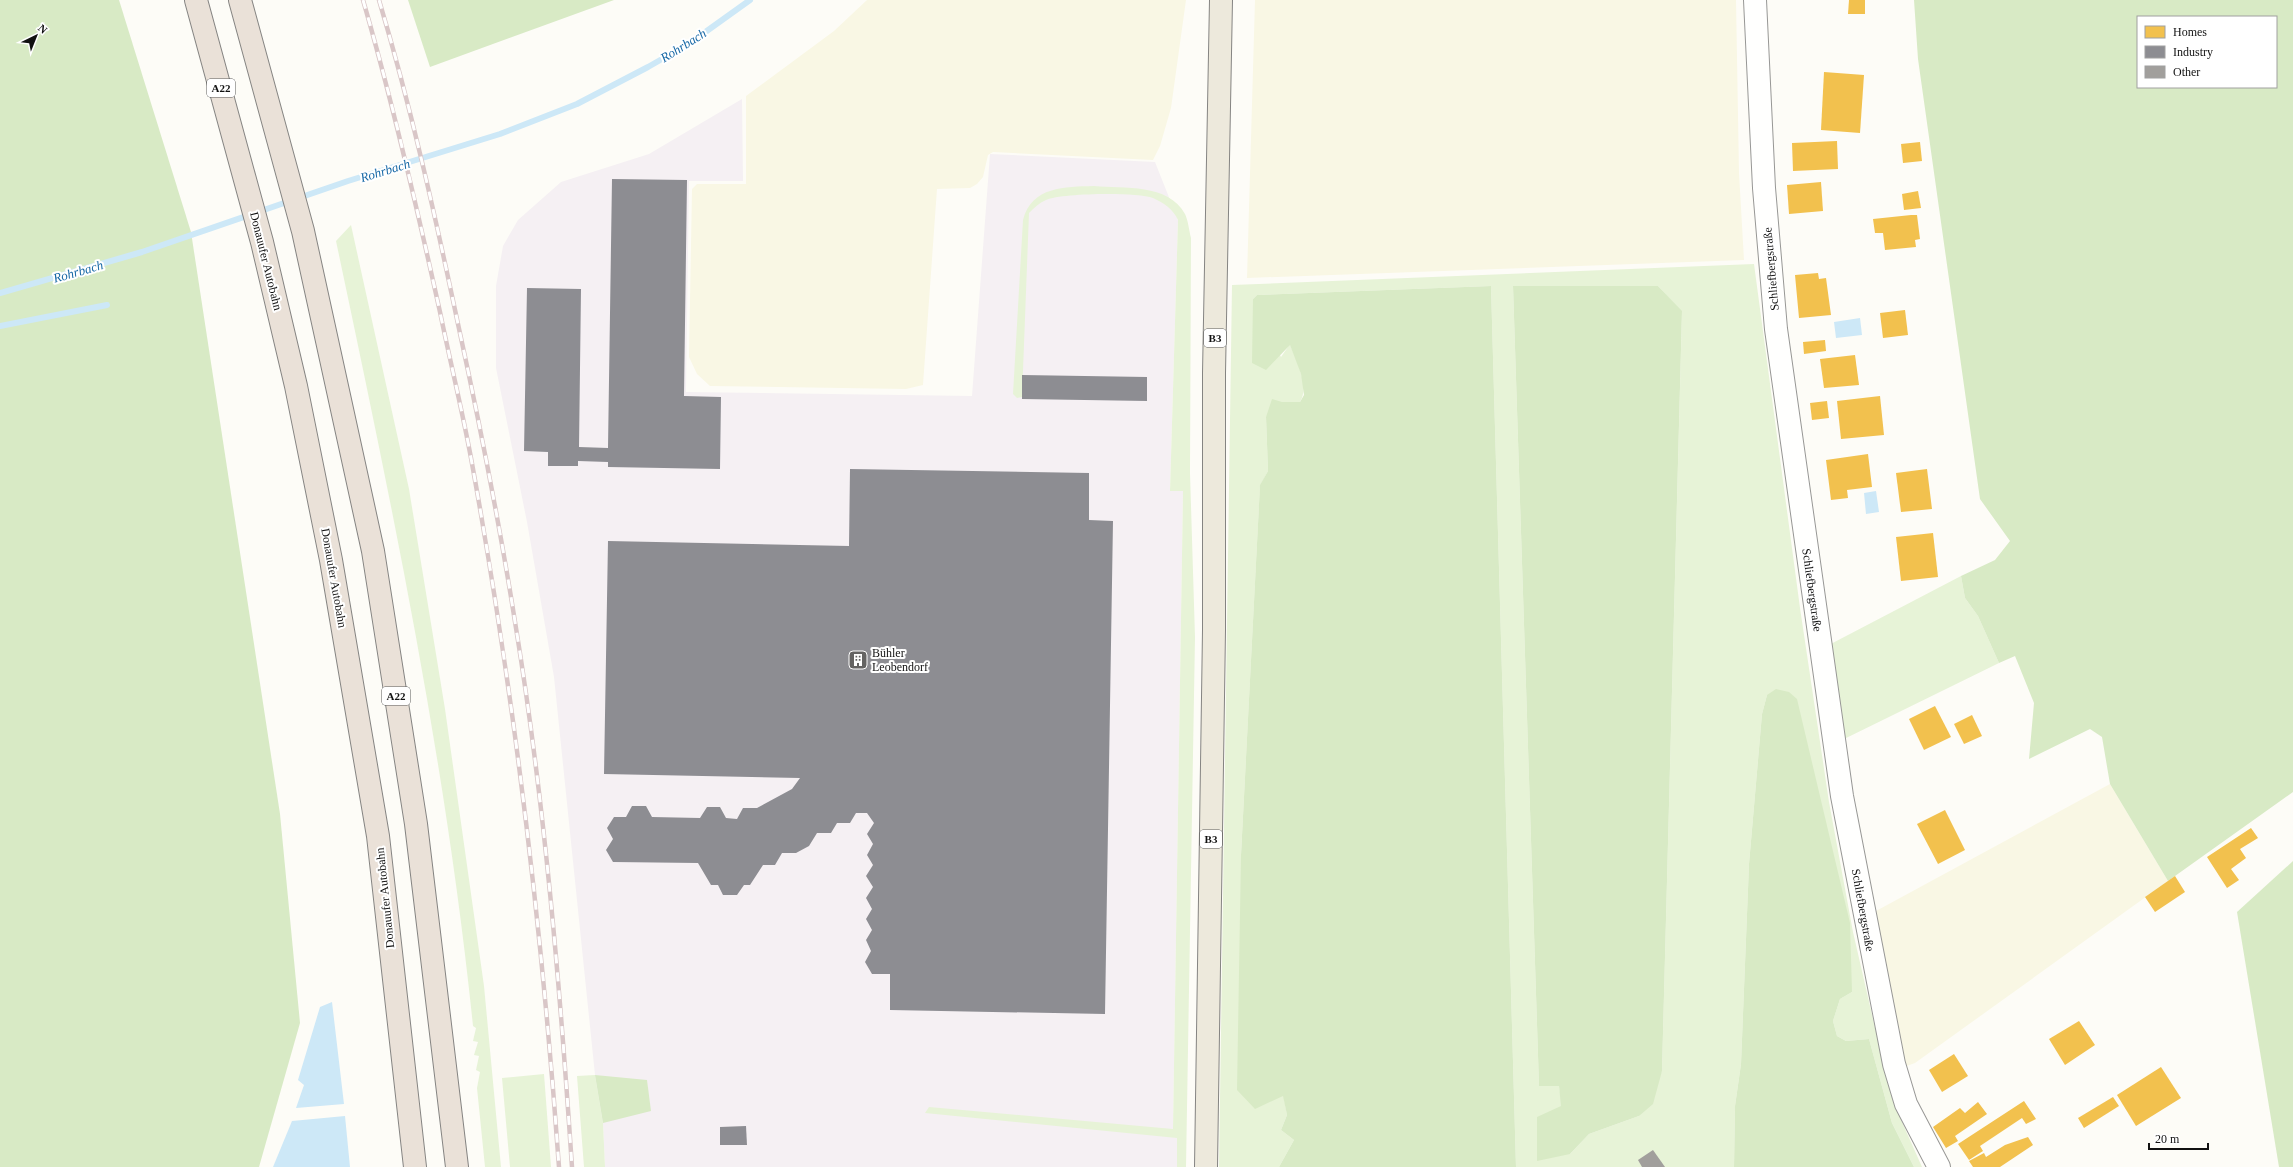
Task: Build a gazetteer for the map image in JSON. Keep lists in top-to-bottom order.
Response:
{
  "streets": {
    "highway": ["A22", "Donauufer Autobahn"],
    "main road": ["B3"],
    "street": ["Schliefbergstraße"]
  },
  "water": ["Rohrbach"],
  "places": {
    "building": ["Bühler Leobendorf"]
  },
  "legend": ["Homes", "Industry", "Other"],
  "scale_bar": "20 m",
  "north": "top right"
}
